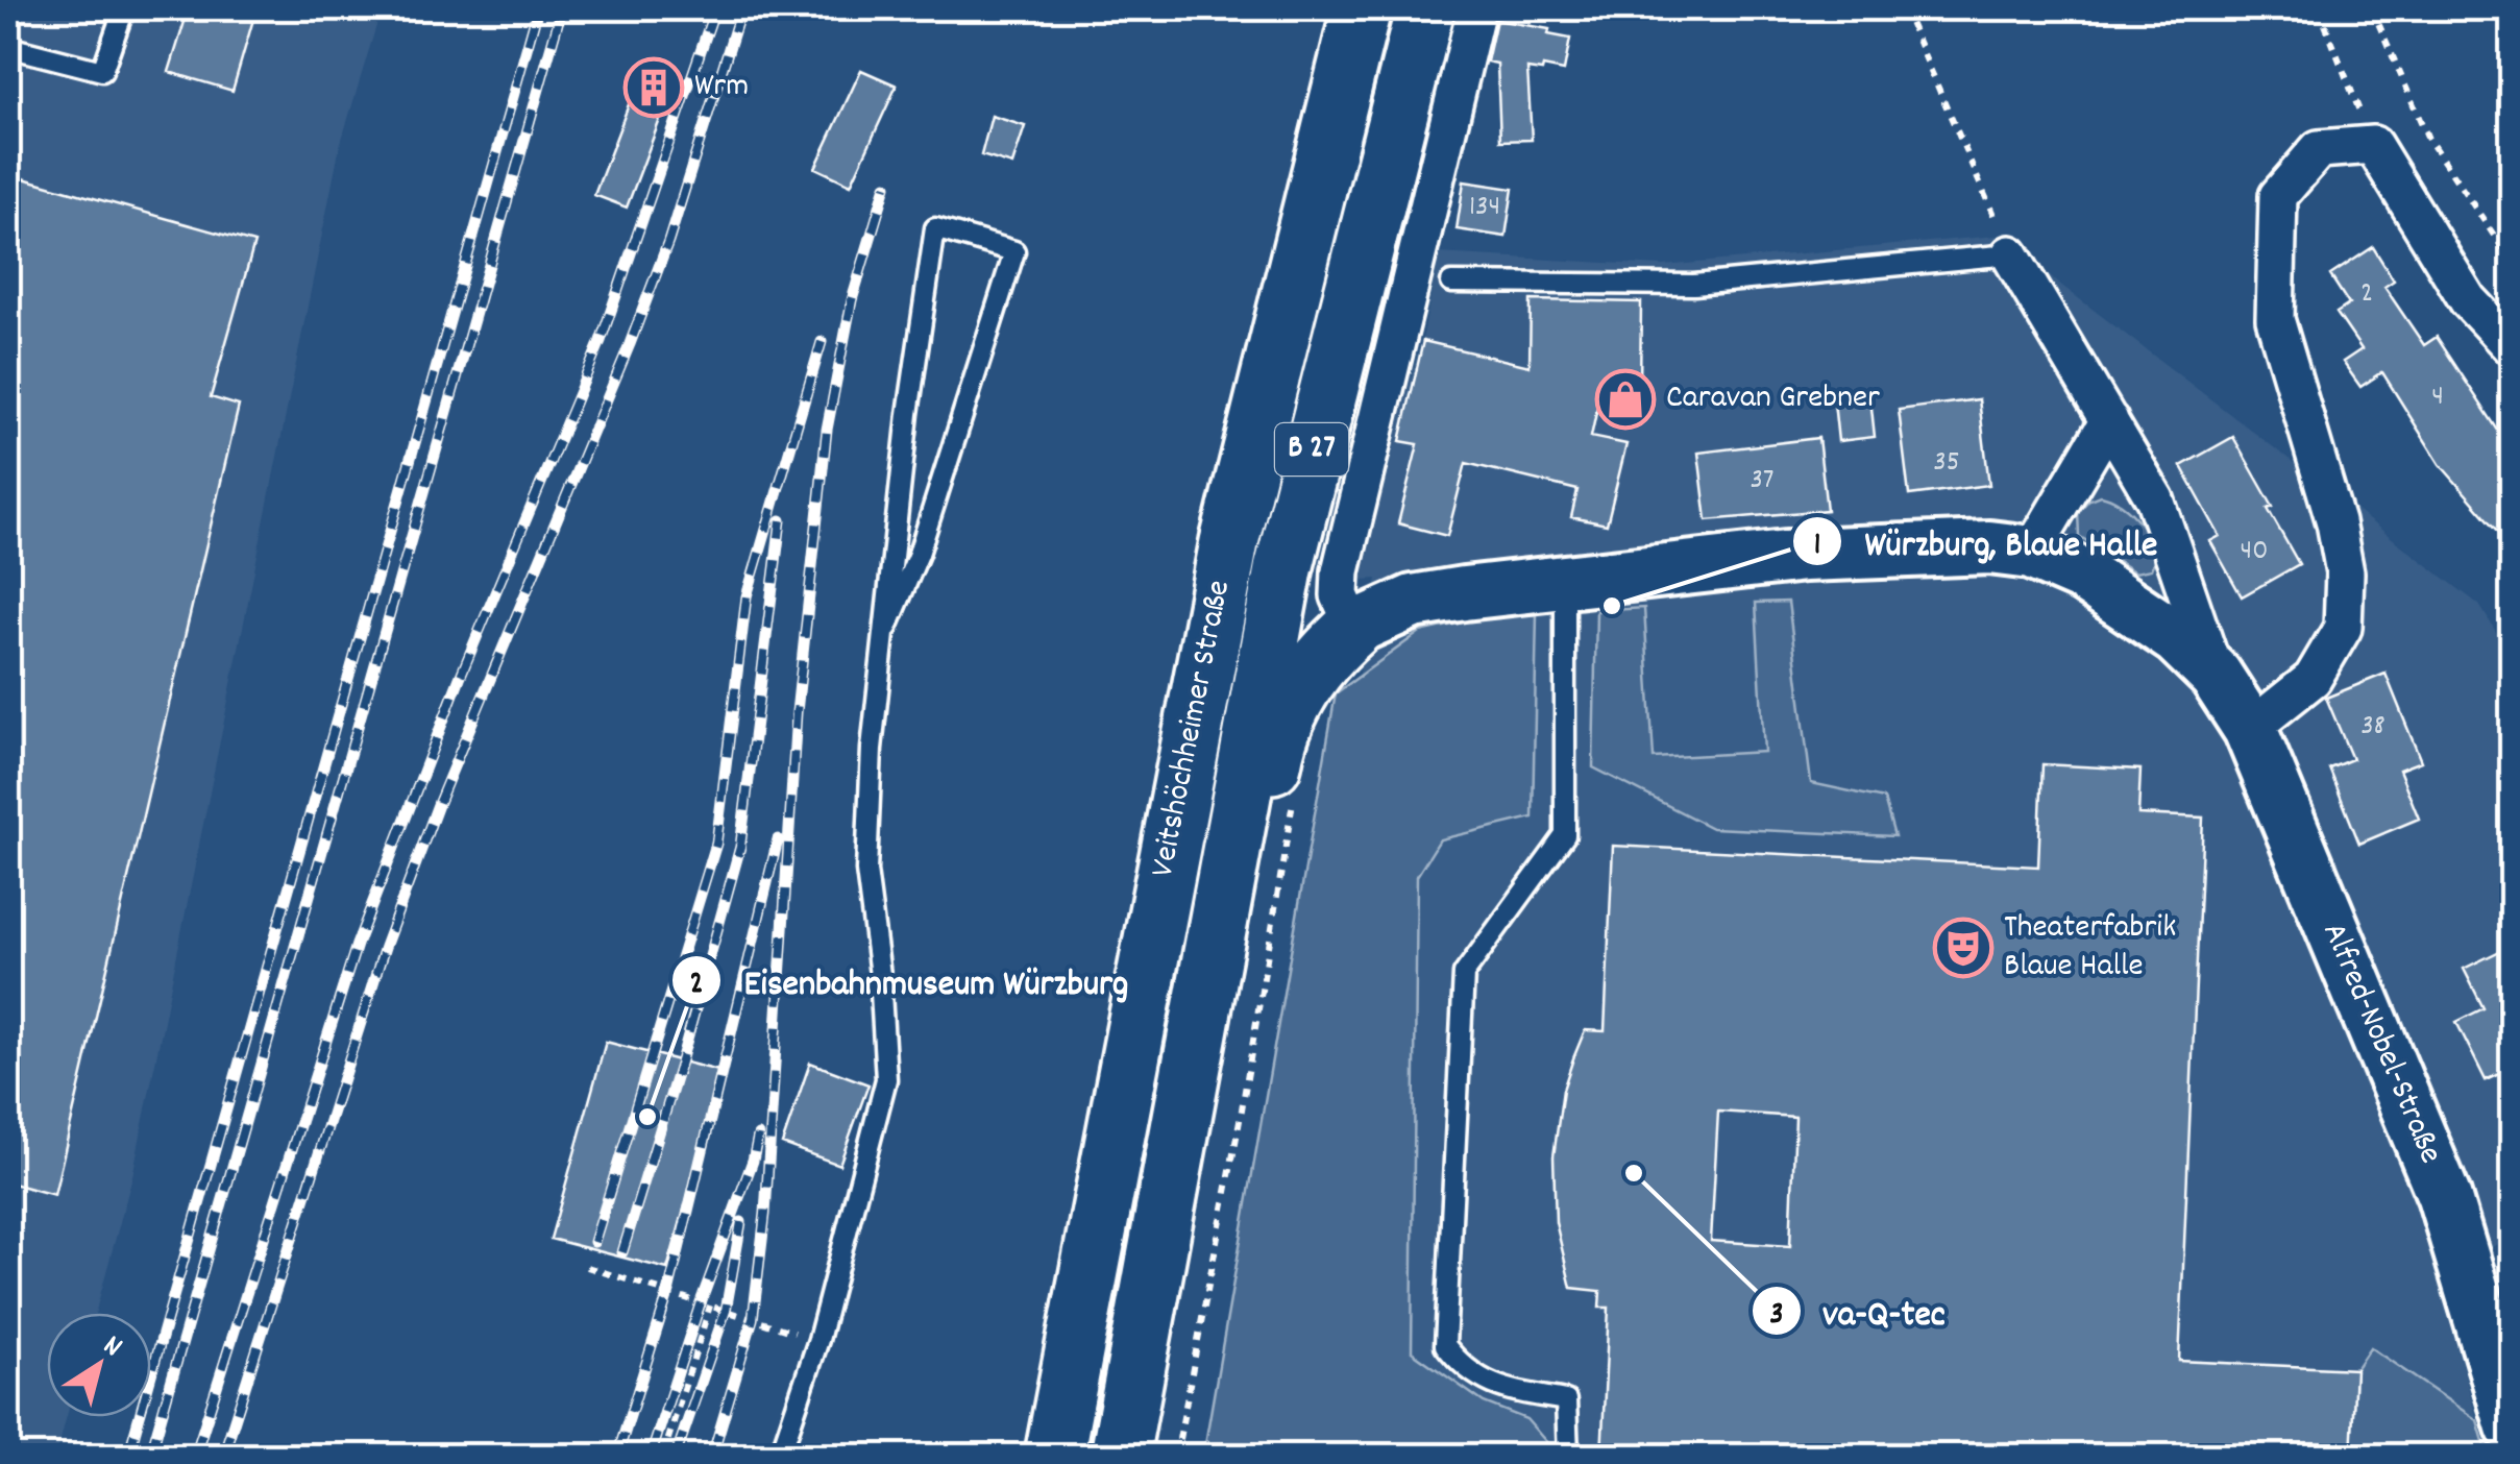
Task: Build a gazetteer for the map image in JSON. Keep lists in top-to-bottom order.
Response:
{
  "streets": {
    "highway": ["B 27", "Veitshöchheimer Straße"],
    "street": ["Alfred-Nobel-Straße"]
  },
  "places": {
    "building": ["Wrm"],
    "shop": ["Caravan Grebner"],
    "other": ["Würzburg, Blaue Halle", "Eisenbahnmuseum Würzburg", "va-Q-tec"],
    "theatre": ["Theaterfabrik Blaue Halle"]
  },
  "house_numbers": [
    "134",
    "2",
    "4",
    "35",
    "37",
    "40",
    "38"
  ],
  "north": "top right"
}
